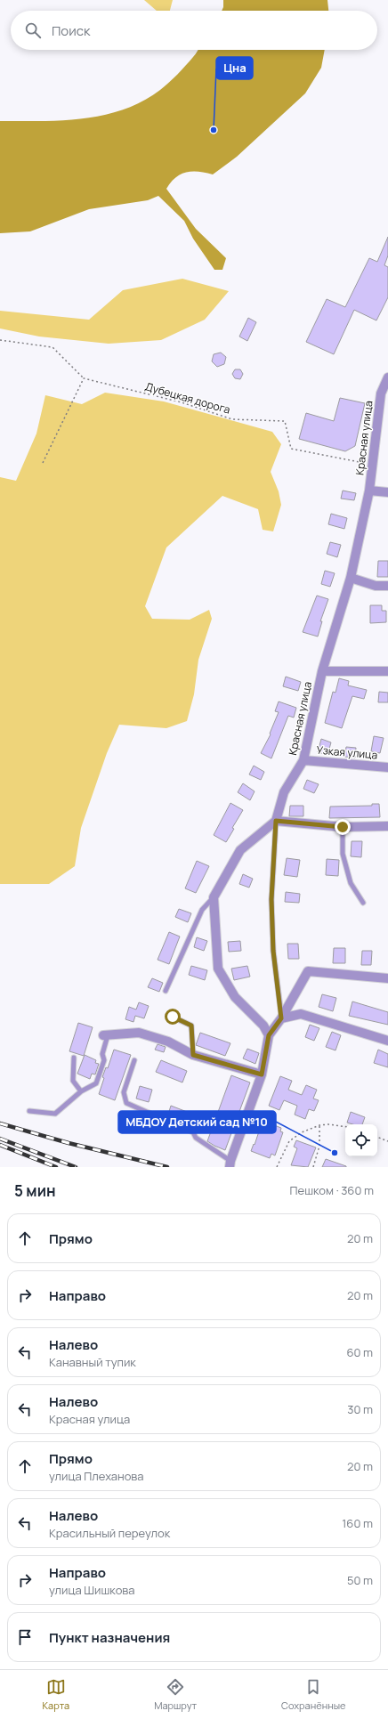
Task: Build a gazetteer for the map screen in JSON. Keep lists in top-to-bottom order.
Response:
{
  "streets": {
    "street": ["Красная улица", "Узкая улица"],
    "path": ["Дубецкая дорога"]
  },
  "crossings": [
    ["Дубецкая дорога", "Красная улица"],
    ["Красная улица", "Узкая улица"]
  ],
  "places": ["Цна", "МБДОУ Детский сад №10"],
  "page": {
    "search": "Поиск",
    "heading": ["5 мин", "Пешком · 360 m"],
    "list": [
      ["Прямо", "20 m"],
      ["Направо", "20 m"],
      ["Налево", "Канавный тупик", "60 m"],
      ["Налево", "Красная улица", "30 m"],
      ["Прямо", "улица Плеханова", "20 m"],
      ["Налево", "Красильный переулок", "160 m"],
      ["Направо", "улица Шишкова", "50 m"],
      "Пункт назначения"
    ],
    "nav": ["Карта", "Маршрут", "Сохранённые"]
  }
}
